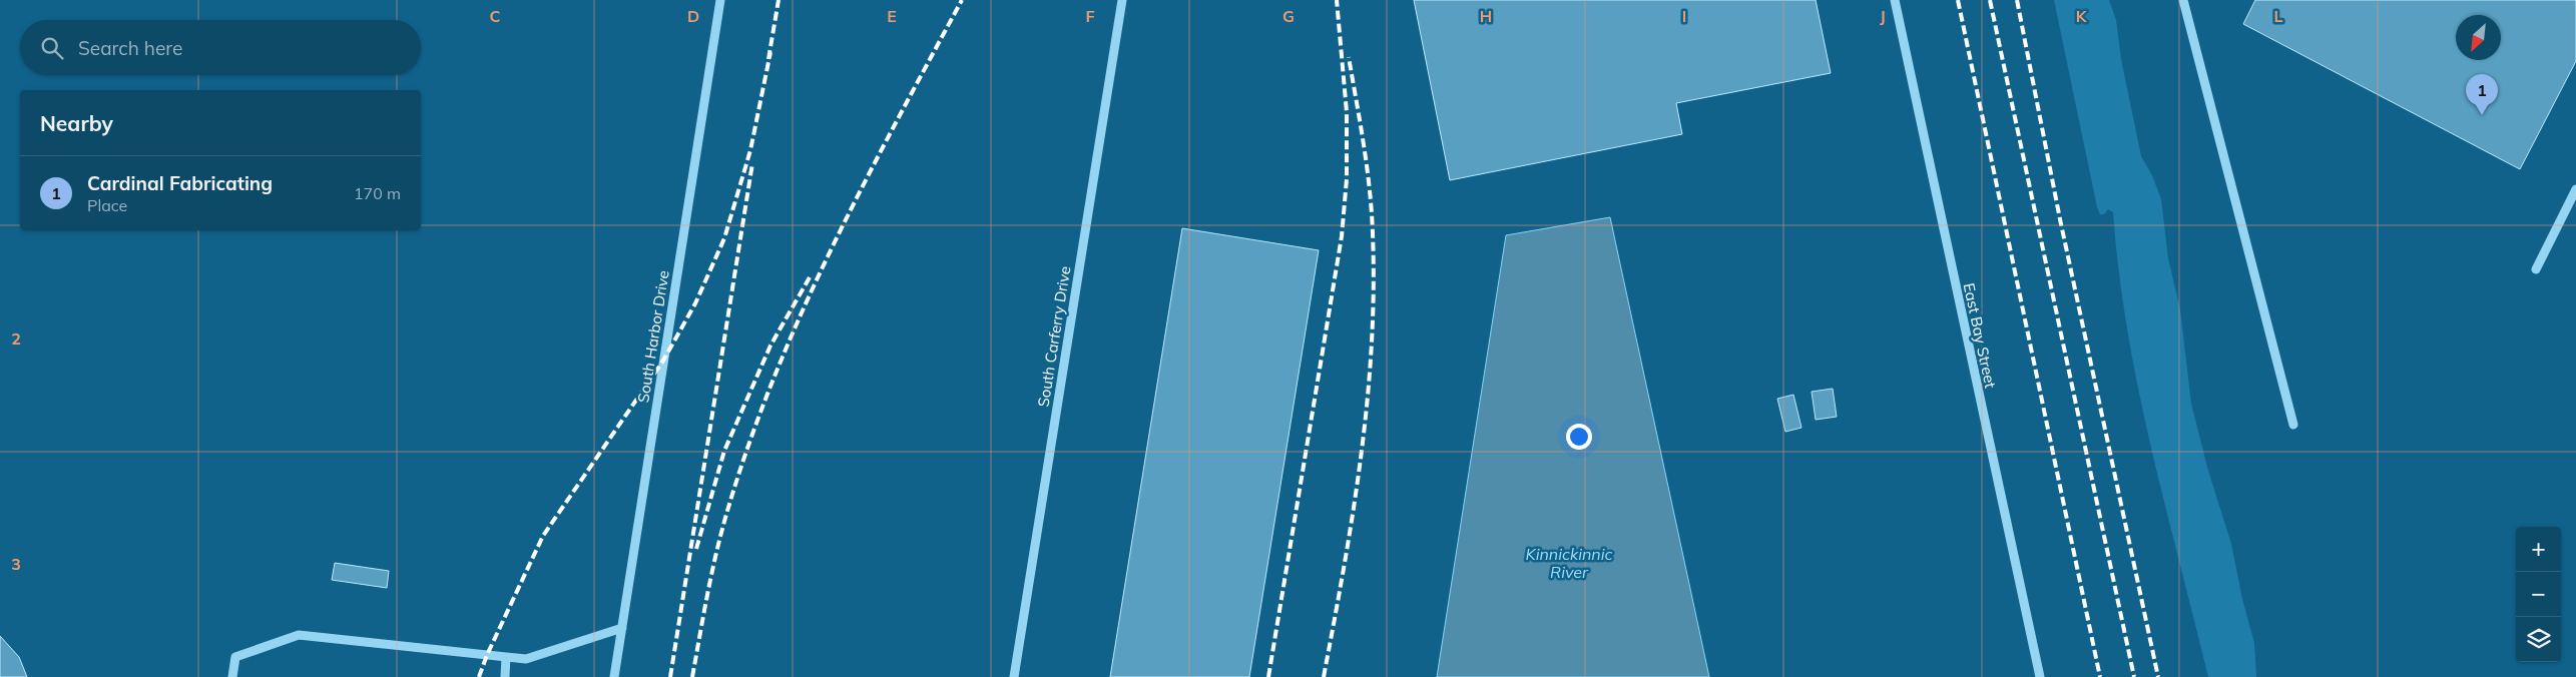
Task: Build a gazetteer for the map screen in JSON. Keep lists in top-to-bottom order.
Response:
{
  "streets": {
    "street": ["East Bay Street", "South Harbor Drive", "South Carferry Drive"]
  },
  "water": ["Kinnickinnic River"],
  "north": "bottom left",
  "page": {
    "search": "Search here",
    "pins": "1",
    "heading": "Nearby",
    "list": [
      {
        "mark": "1",
        "name": "Cardinal Fabricating",
        "note": "Place",
        "value": "170 m"
      }
    ],
    "map_buttons": ["+", "−"]
  },
  "grid": {
    "columns": [
      "C",
      "D",
      "E",
      "F",
      "G",
      "H",
      "I",
      "J",
      "K",
      "L"
    ],
    "rows": ["2", "3"]
  }
}
